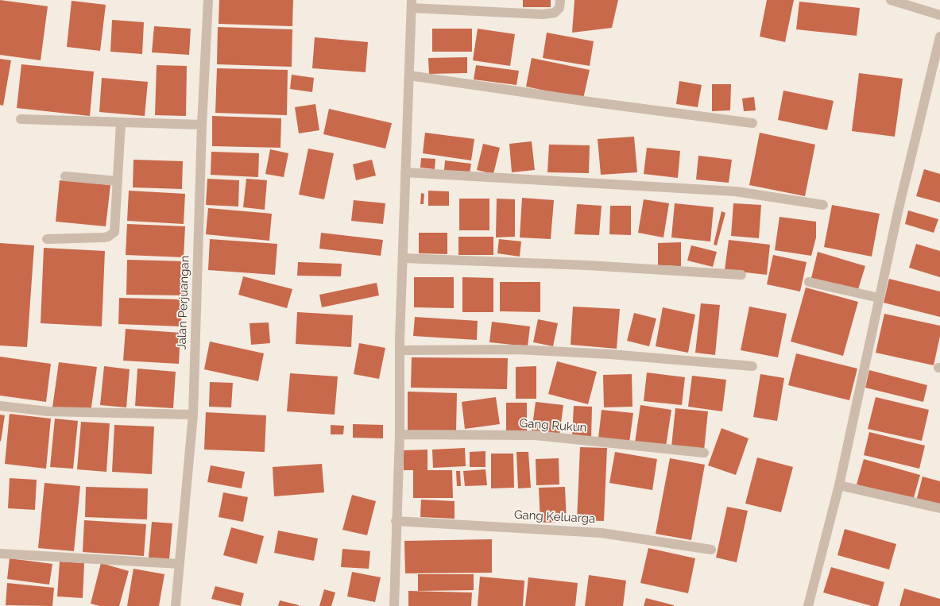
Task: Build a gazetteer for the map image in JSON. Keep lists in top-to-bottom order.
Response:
{
  "streets": {
    "street": ["Jalan Perjuangan", "Gang Rukun", "Gang Keluarga"]
  }
}
